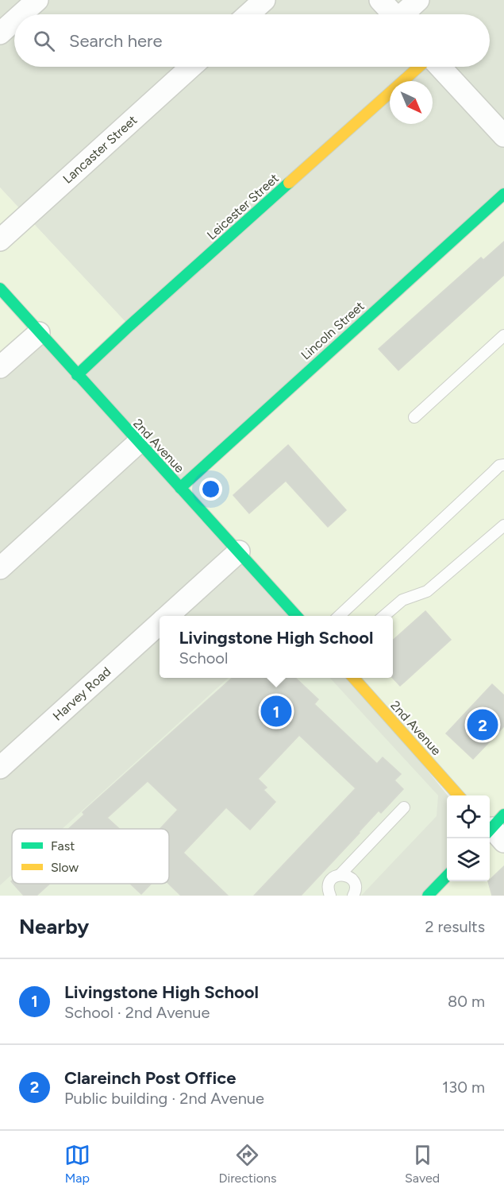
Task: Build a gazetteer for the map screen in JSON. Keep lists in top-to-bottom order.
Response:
{
  "streets": {
    "street": [
      "Lancaster Street",
      "Leicester Street",
      "Lincoln Street",
      "2nd Avenue",
      "Harvey Road"
    ]
  },
  "crossings": [
    ["Leicester Street", "2nd Avenue"],
    ["Lincoln Street", "2nd Avenue"],
    ["2nd Avenue", "Harvey Road"]
  ],
  "legend": ["Fast", "Slow"],
  "north": "bottom right",
  "page": {
    "search": "Search here",
    "popup": ["Livingstone High School", "School"],
    "pins": ["1", "2"],
    "heading": ["Nearby", "2 results"],
    "list": [
      {
        "mark": "1",
        "name": "Livingstone High School",
        "note": "School · 2nd Avenue",
        "value": "80 m"
      },
      {
        "mark": "2",
        "name": "Clareinch Post Office",
        "note": "Public building · 2nd Avenue",
        "value": "130 m"
      }
    ],
    "nav": ["Map", "Directions", "Saved"]
  }
}
